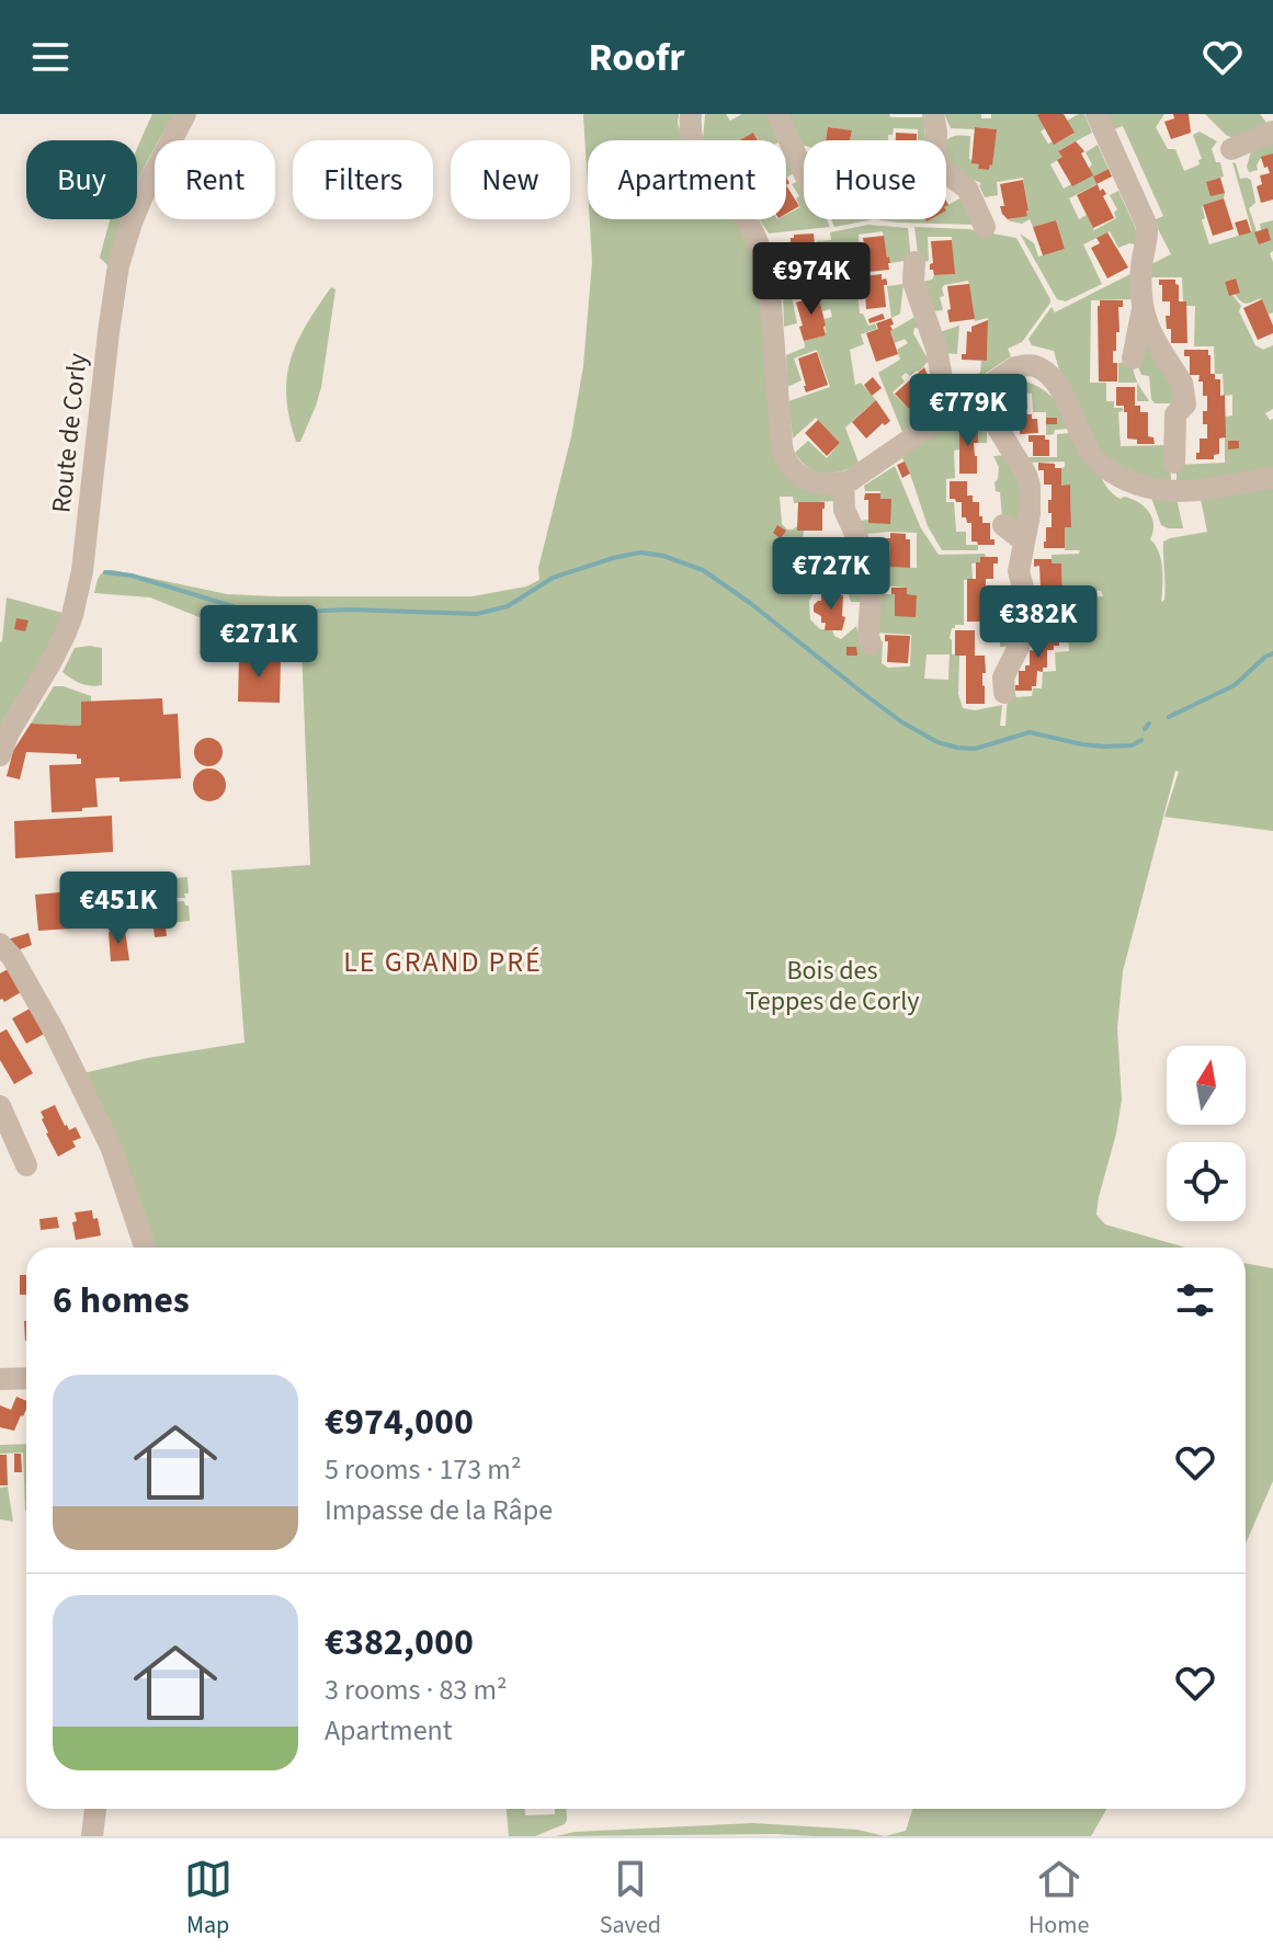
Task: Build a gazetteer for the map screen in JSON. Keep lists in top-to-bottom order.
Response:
{
  "streets": {
    "street": ["Route de Corly"]
  },
  "districts": ["LE GRAND PRÉ"],
  "parks": ["Bois des Teppes de Corly"],
  "north": "top",
  "page": {
    "header": "Roofr",
    "chip": [
      "Buy",
      "Rent",
      "Filters",
      "New",
      "Apartment",
      "House"
    ],
    "price": [
      "€974K",
      "€779K",
      "€727K",
      "€382K",
      "€271K",
      "€451K"
    ],
    "heading": "6 homes",
    "list": [
      {
        "name": "€974,000",
        "note": "5 rooms · 173 m² · Impasse de la Râpe"
      },
      {
        "name": "€382,000",
        "note": "3 rooms · 83 m² · Apartment"
      }
    ],
    "tabs": ["Map", "Saved", "Home"]
  }
}
